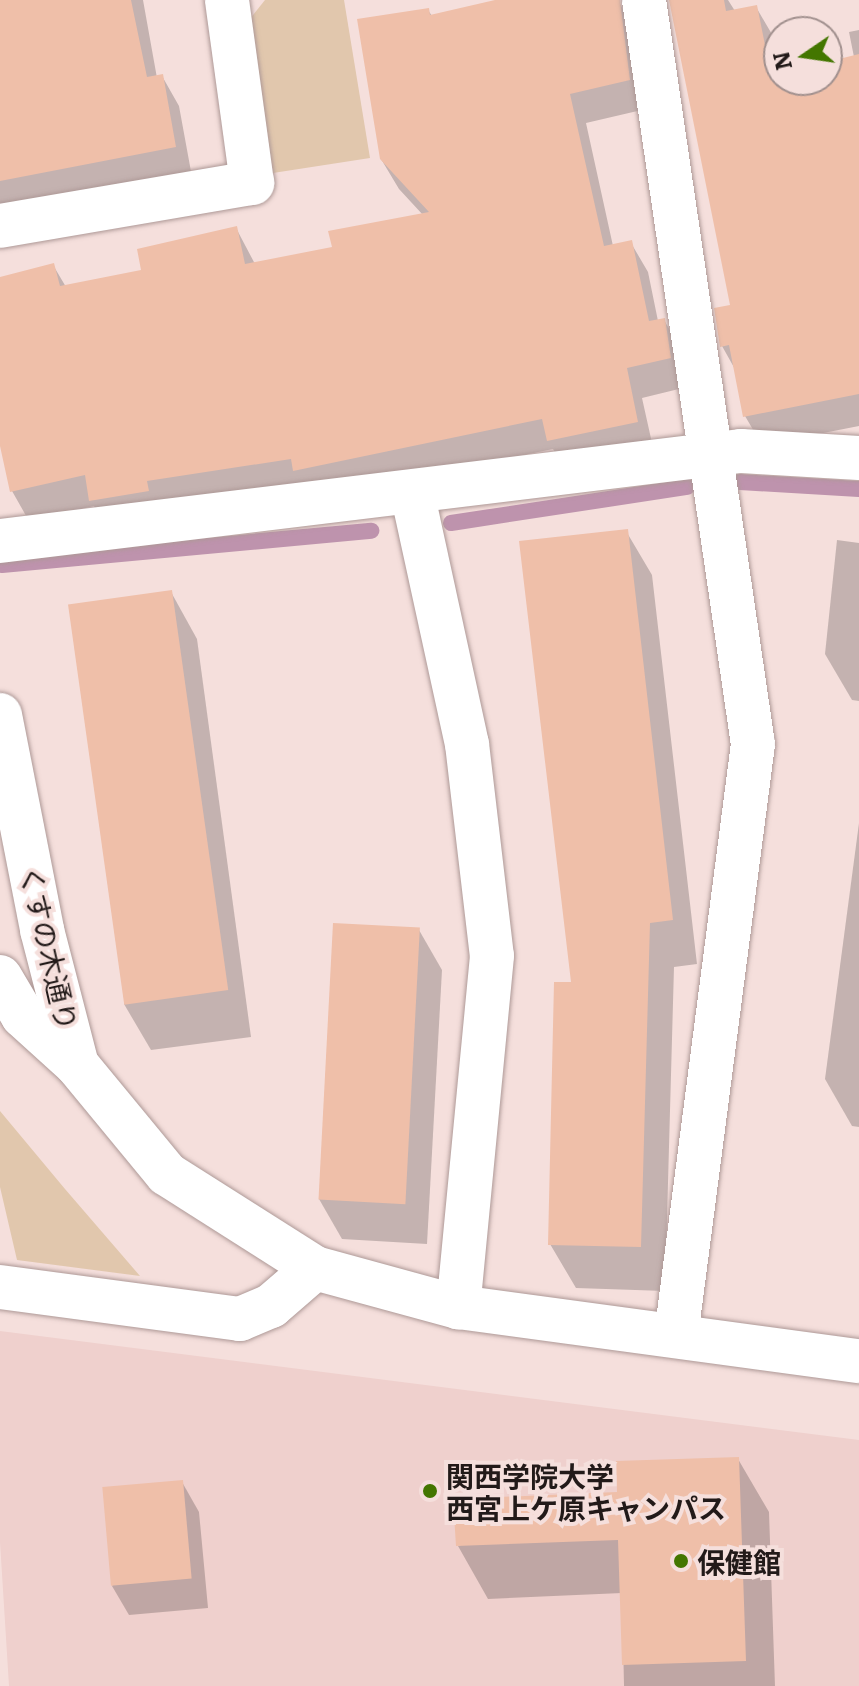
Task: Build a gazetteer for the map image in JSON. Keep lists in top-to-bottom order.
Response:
{
  "streets": {
    "street": ["くすの木通り"]
  },
  "places": ["関西学院大学 西宮上ケ原キャンパス", "保健館"],
  "north": "left"
}
